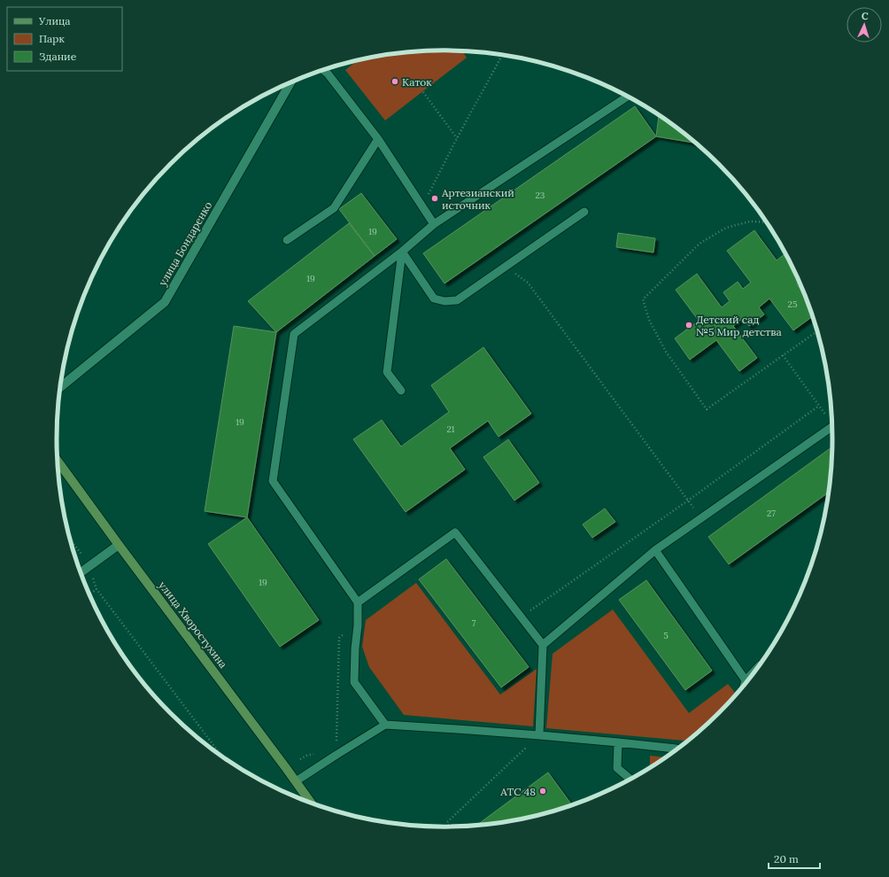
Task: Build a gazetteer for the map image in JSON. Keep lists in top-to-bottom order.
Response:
{
  "streets": {
    "street": ["улица Бондаренко", "улица Хворостухина"]
  },
  "places": [
    "Каток",
    "Артезианский источник",
    "Детский сад №5 Мир детства",
    "АТС 48"
  ],
  "house_numbers": [
    "23",
    "19",
    "19",
    "25",
    "19",
    "21",
    "27",
    "19",
    "7",
    "5"
  ],
  "legend": ["Улица", "Парк", "Здание"],
  "scale_bar": "20 m",
  "north": "top"
}
